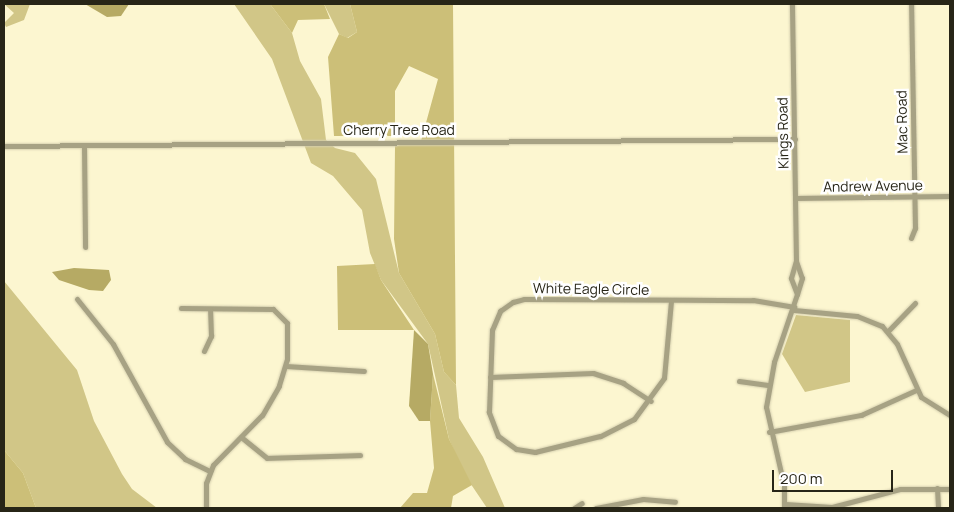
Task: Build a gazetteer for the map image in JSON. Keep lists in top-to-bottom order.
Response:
{
  "streets": {
    "street": [
      "Mac Road",
      "Cherry Tree Road",
      "Kings Road",
      "Andrew Avenue",
      "White Eagle Circle"
    ]
  },
  "crossings": [
    ["Mac Road", "Andrew Avenue"],
    ["Cherry Tree Road", "Kings Road"],
    ["Kings Road", "Andrew Avenue"]
  ],
  "scale_bar": "200 m"
}
